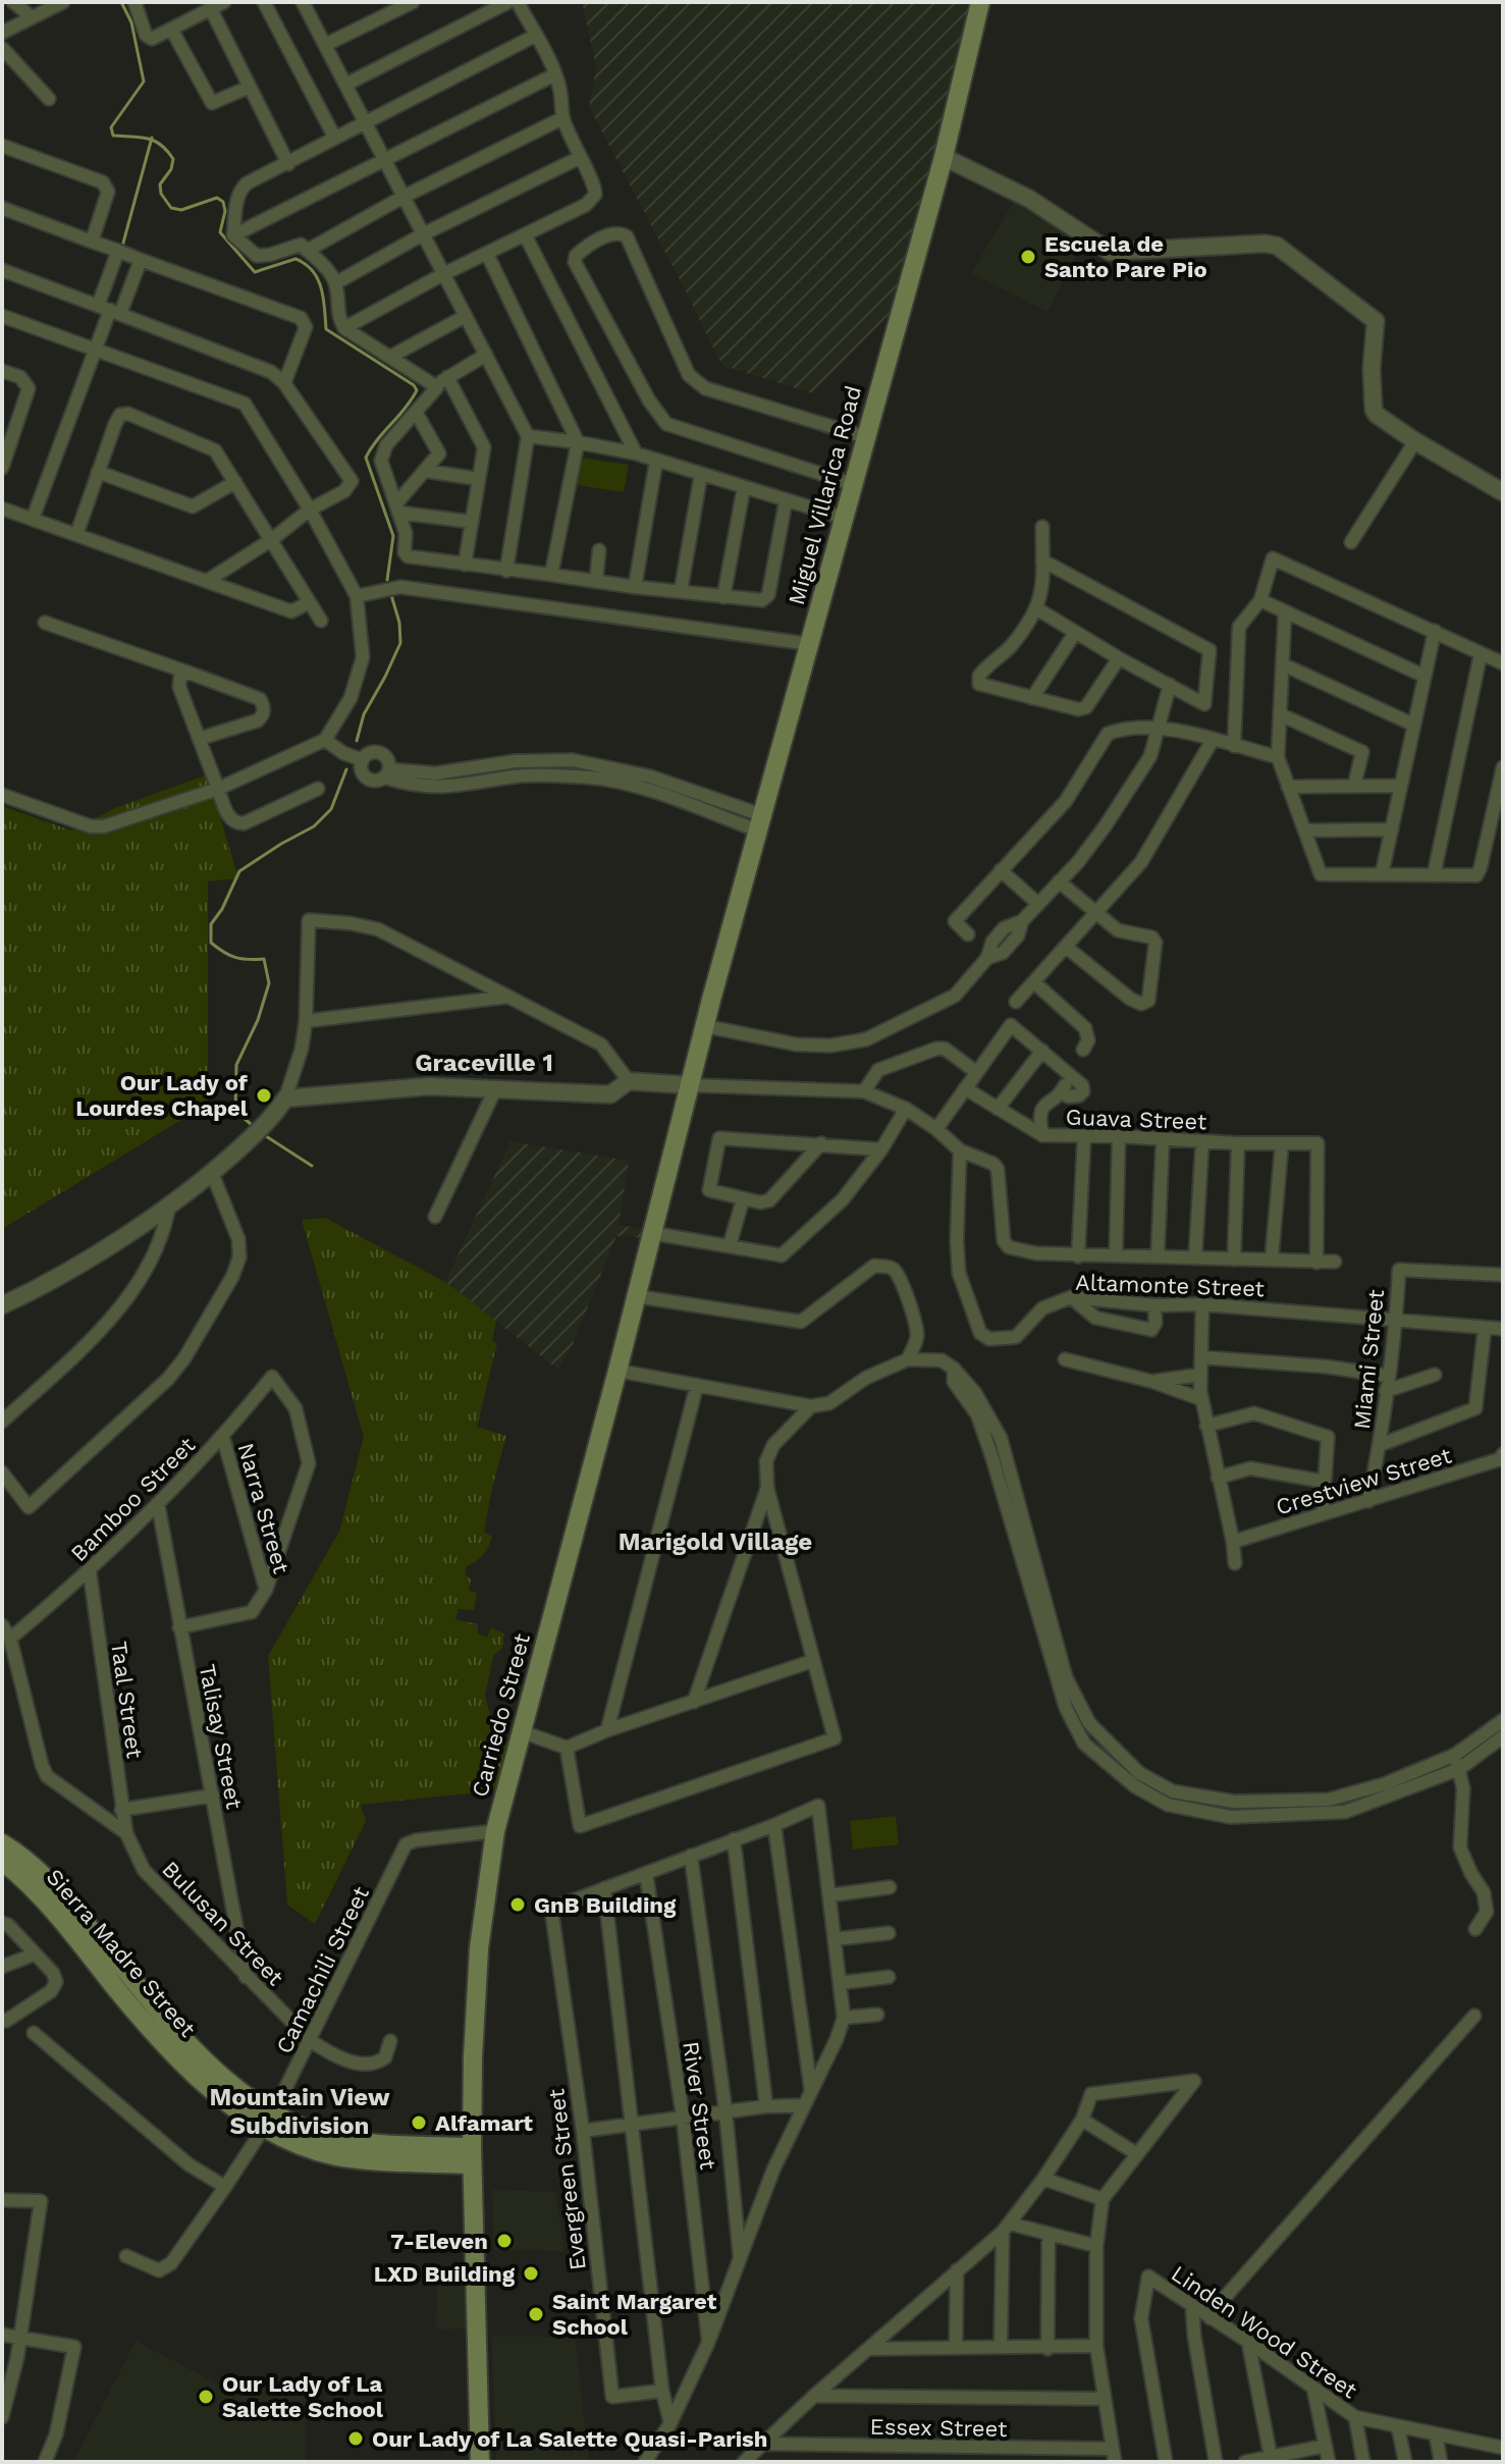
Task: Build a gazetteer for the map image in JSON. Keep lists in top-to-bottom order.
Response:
{
  "streets": {
    "main road": ["Miguel Villarica Road", "Carriedo Street", "Sierra Madre Street"],
    "street": [
      "Guava Street",
      "Altamonte Street",
      "Miami Street",
      "Crestview Street",
      "Bamboo Street",
      "Narra Street",
      "Taal Street",
      "Talisay Street",
      "Bulusan Street",
      "Camachili Street",
      "River Street",
      "Evergreen Street",
      "Linden Wood Street",
      "Essex Street"
    ]
  },
  "crossings": [
    ["Miguel Villarica Road", "Carriedo Street"],
    ["Altamonte Street", "Miami Street"],
    ["Miami Street", "Crestview Street"],
    ["Bamboo Street", "Narra Street"],
    ["Bamboo Street", "Taal Street"],
    ["Bamboo Street", "Talisay Street"],
    ["Bamboo Street", "Bulusan Street"],
    ["Taal Street", "Bulusan Street"],
    ["Carriedo Street", "Sierra Madre Street"],
    ["Carriedo Street", "Camachili Street"],
    ["Talisay Street", "Bulusan Street"],
    ["Bulusan Street", "Camachili Street"],
    ["Sierra Madre Street", "Camachili Street"]
  ],
  "districts": ["Graceville 1", "Marigold Village", "Mountain View Subdivision"],
  "places": [
    "Escuela de Santo Pare Pio",
    "Our Lady of Lourdes Chapel",
    "GnB Building",
    "Alfamart",
    "7-Eleven",
    "LXD Building",
    "Saint Margaret School",
    "Our Lady of La Salette School",
    "Our Lady of La Salette Quasi-Parish"
  ]
}
